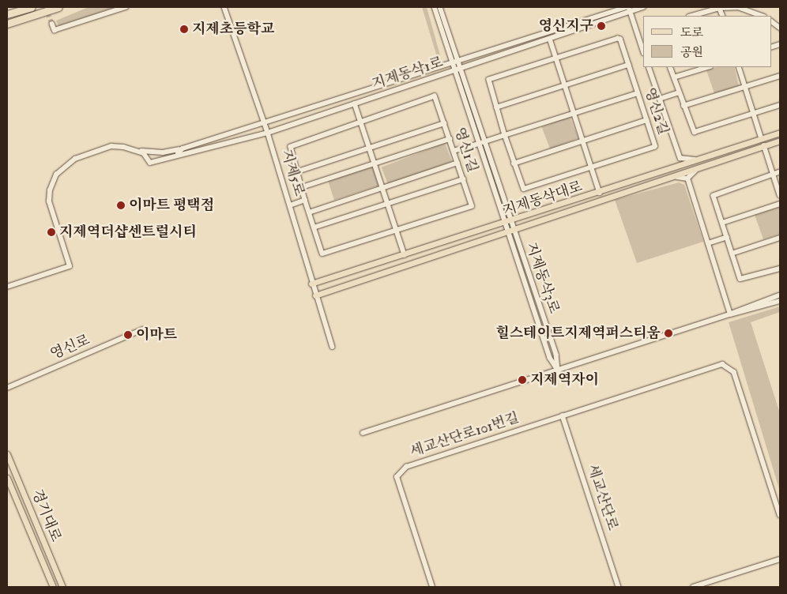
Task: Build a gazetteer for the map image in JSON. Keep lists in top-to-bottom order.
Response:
{
  "streets": {
    "main road": ["지제동삭대로", "경기대로"],
    "street": [
      "지제동삭1로",
      "영신2길",
      "영신1길",
      "지제5로",
      "지제동삭3로",
      "영신로",
      "세교산단로101번길",
      "세교산단로"
    ]
  },
  "crossings": [
    ["지제동삭1로", "지제5로"],
    ["지제동삭1로", "지제동삭3로"],
    ["지제5로", "지제동삭대로"],
    ["지제동삭대로", "지제동삭3로"],
    ["세교산단로101번길", "세교산단로"]
  ],
  "places": [
    "영신지구",
    "지제초등학교",
    "이마트 평택점",
    "지제역더샵센트럴시티",
    "힐스테이트지제역퍼스티움",
    "이마트",
    "지제역자이"
  ],
  "legend": ["도로", "공원"]
}
